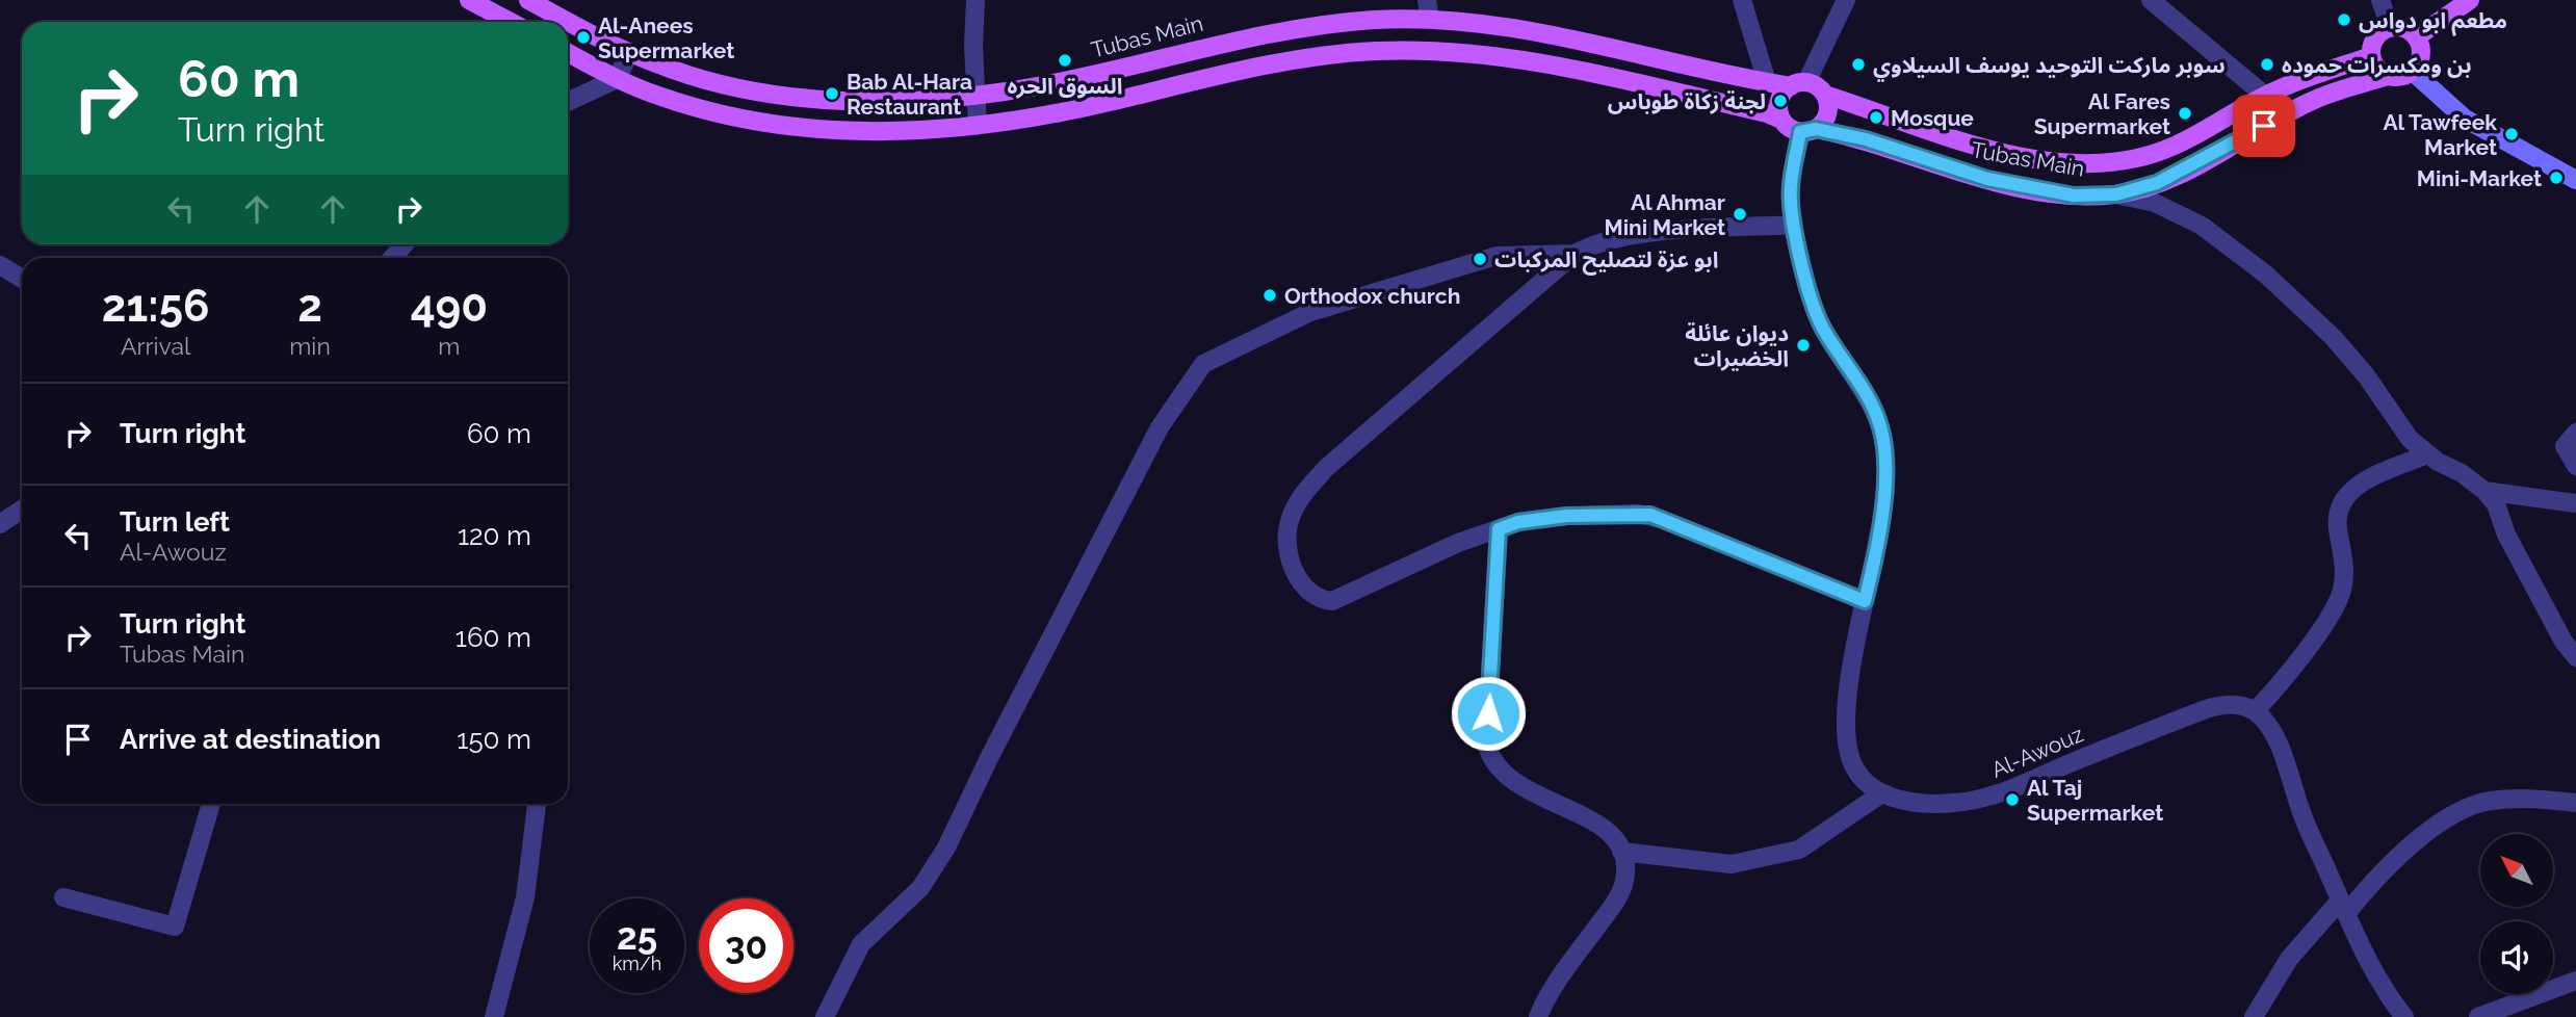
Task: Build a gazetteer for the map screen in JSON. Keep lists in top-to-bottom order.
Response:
{
  "streets": {
    "main road": ["Tubas Main"],
    "street": ["Al-Awouz"]
  },
  "places": [
    "مطعم ابو دواس",
    "Al-Anees Supermarket",
    "السوق الحره",
    "سوبر ماركت التوحيد يوسف السيلاوي",
    "بن ومكسرات حموده",
    "Bab Al-Hara Restaurant",
    "لجنة زكاة طوباس",
    "Al Fares Supermarket",
    "Mosque",
    "Al Tawfeek Market",
    "Mini-Market",
    "Al Ahmar Mini Market",
    "ابو عزة لتصليح المركبات",
    "Orthodox church",
    "ديوان عائلة الخضيرات",
    "Al Taj Supermarket"
  ],
  "north": "top left",
  "page": {
    "turn": ["60 m", "Turn right"],
    "eta": [
      "21:56",
      "Arrival",
      "2",
      "min",
      "490",
      "m"
    ],
    "list": [
      {
        "name": "Turn right",
        "value": "60 m"
      },
      {
        "name": "Turn left",
        "note": "Al-Awouz",
        "value": "120 m"
      },
      {
        "name": "Turn right",
        "note": "Tubas Main",
        "value": "160 m"
      },
      {
        "name": "Arrive at destination",
        "value": "150 m"
      }
    ],
    "speed": "25 km/h",
    "limit": "30"
  }
}
